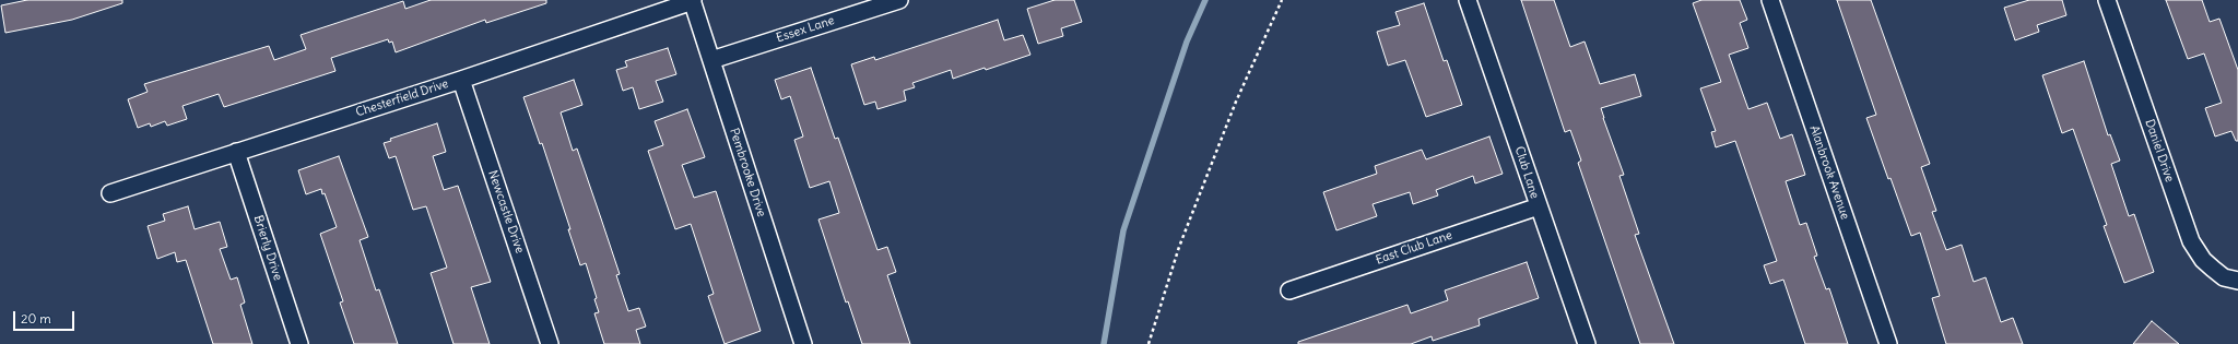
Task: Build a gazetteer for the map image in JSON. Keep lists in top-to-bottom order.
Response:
{
  "streets": {
    "street": [
      "Essex Lane",
      "Chesterfield Drive",
      "Daniel Drive",
      "Pembrooke Drive",
      "Club Lane",
      "Alanbrook Avenue",
      "Newcastle Drive",
      "Brierly Drive",
      "East Club Lane"
    ]
  },
  "crossings": [
    ["Essex Lane", "Pembrooke Drive"],
    ["Chesterfield Drive", "Pembrooke Drive"],
    ["Chesterfield Drive", "Newcastle Drive"],
    ["Chesterfield Drive", "Brierly Drive"],
    ["Club Lane", "East Club Lane"]
  ],
  "scale_bar": "20 m"
}
